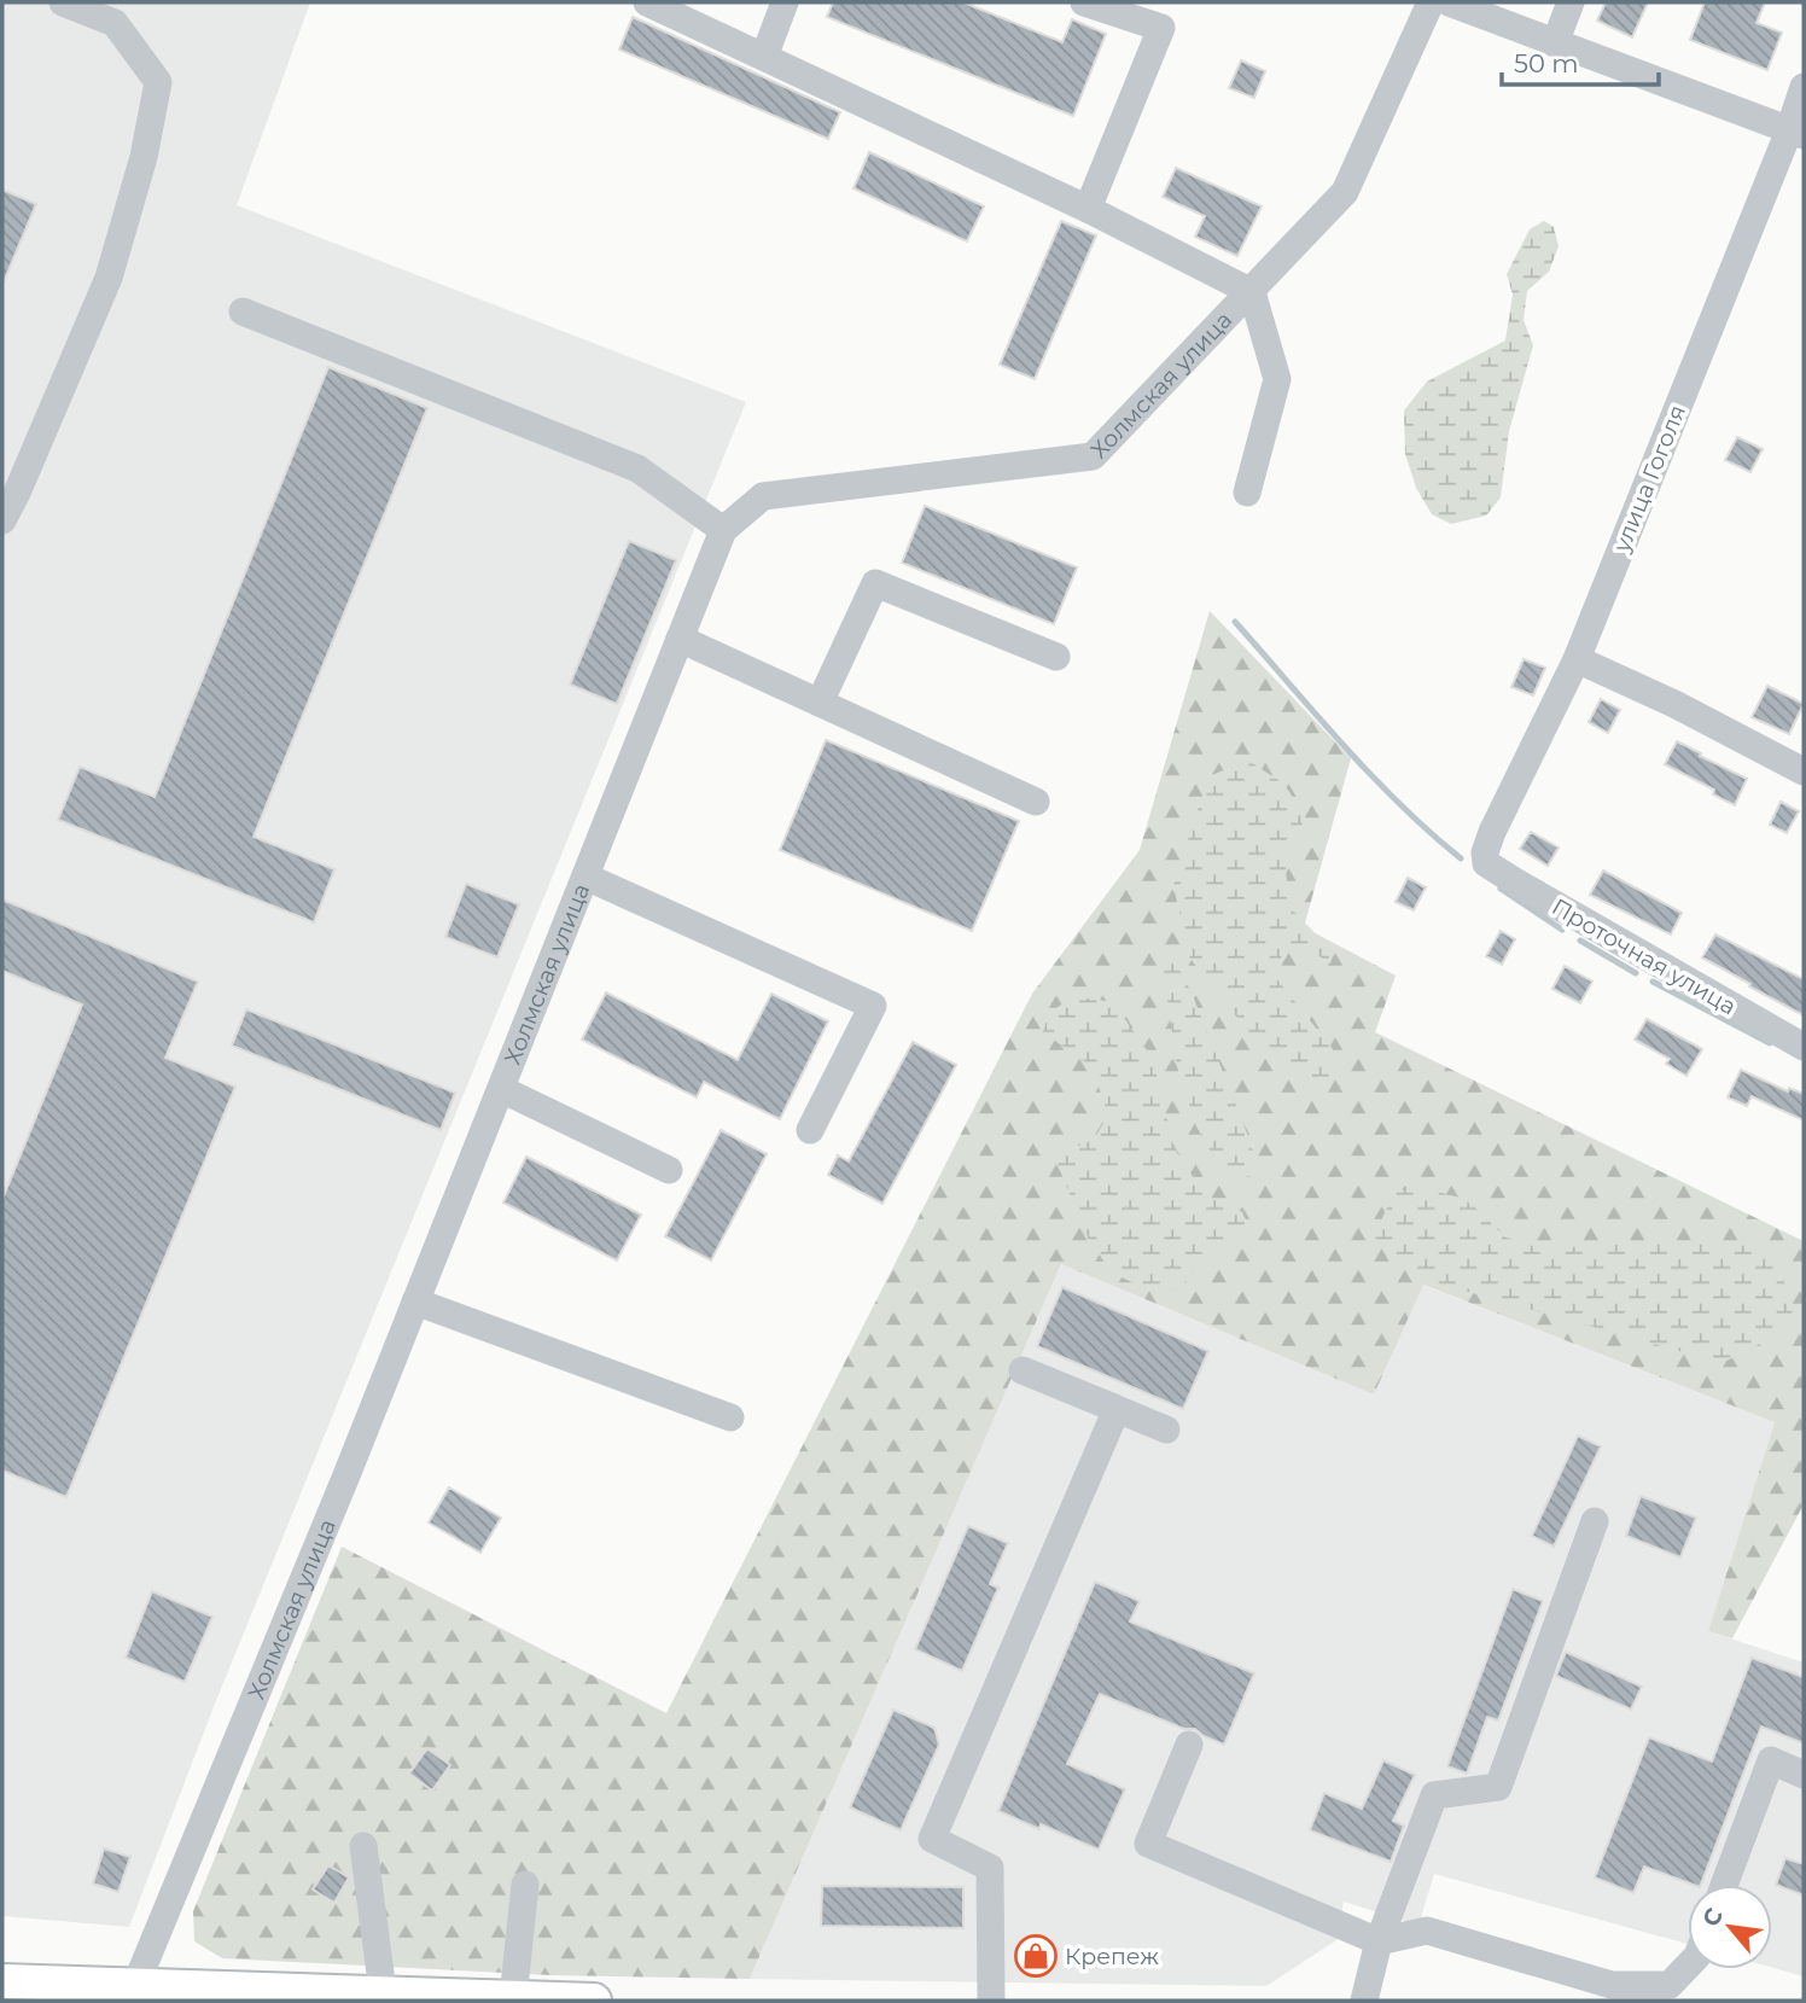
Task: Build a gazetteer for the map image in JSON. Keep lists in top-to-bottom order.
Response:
{
  "streets": {
    "street": ["Холмская улица", "улица Гоголя", "Проточная улица"]
  },
  "crossings": [
    ["улица Гоголя", "Проточная улица"]
  ],
  "places": {
    "shop": ["Крепеж"]
  },
  "scale_bar": "50 m",
  "north": "top left"
}
